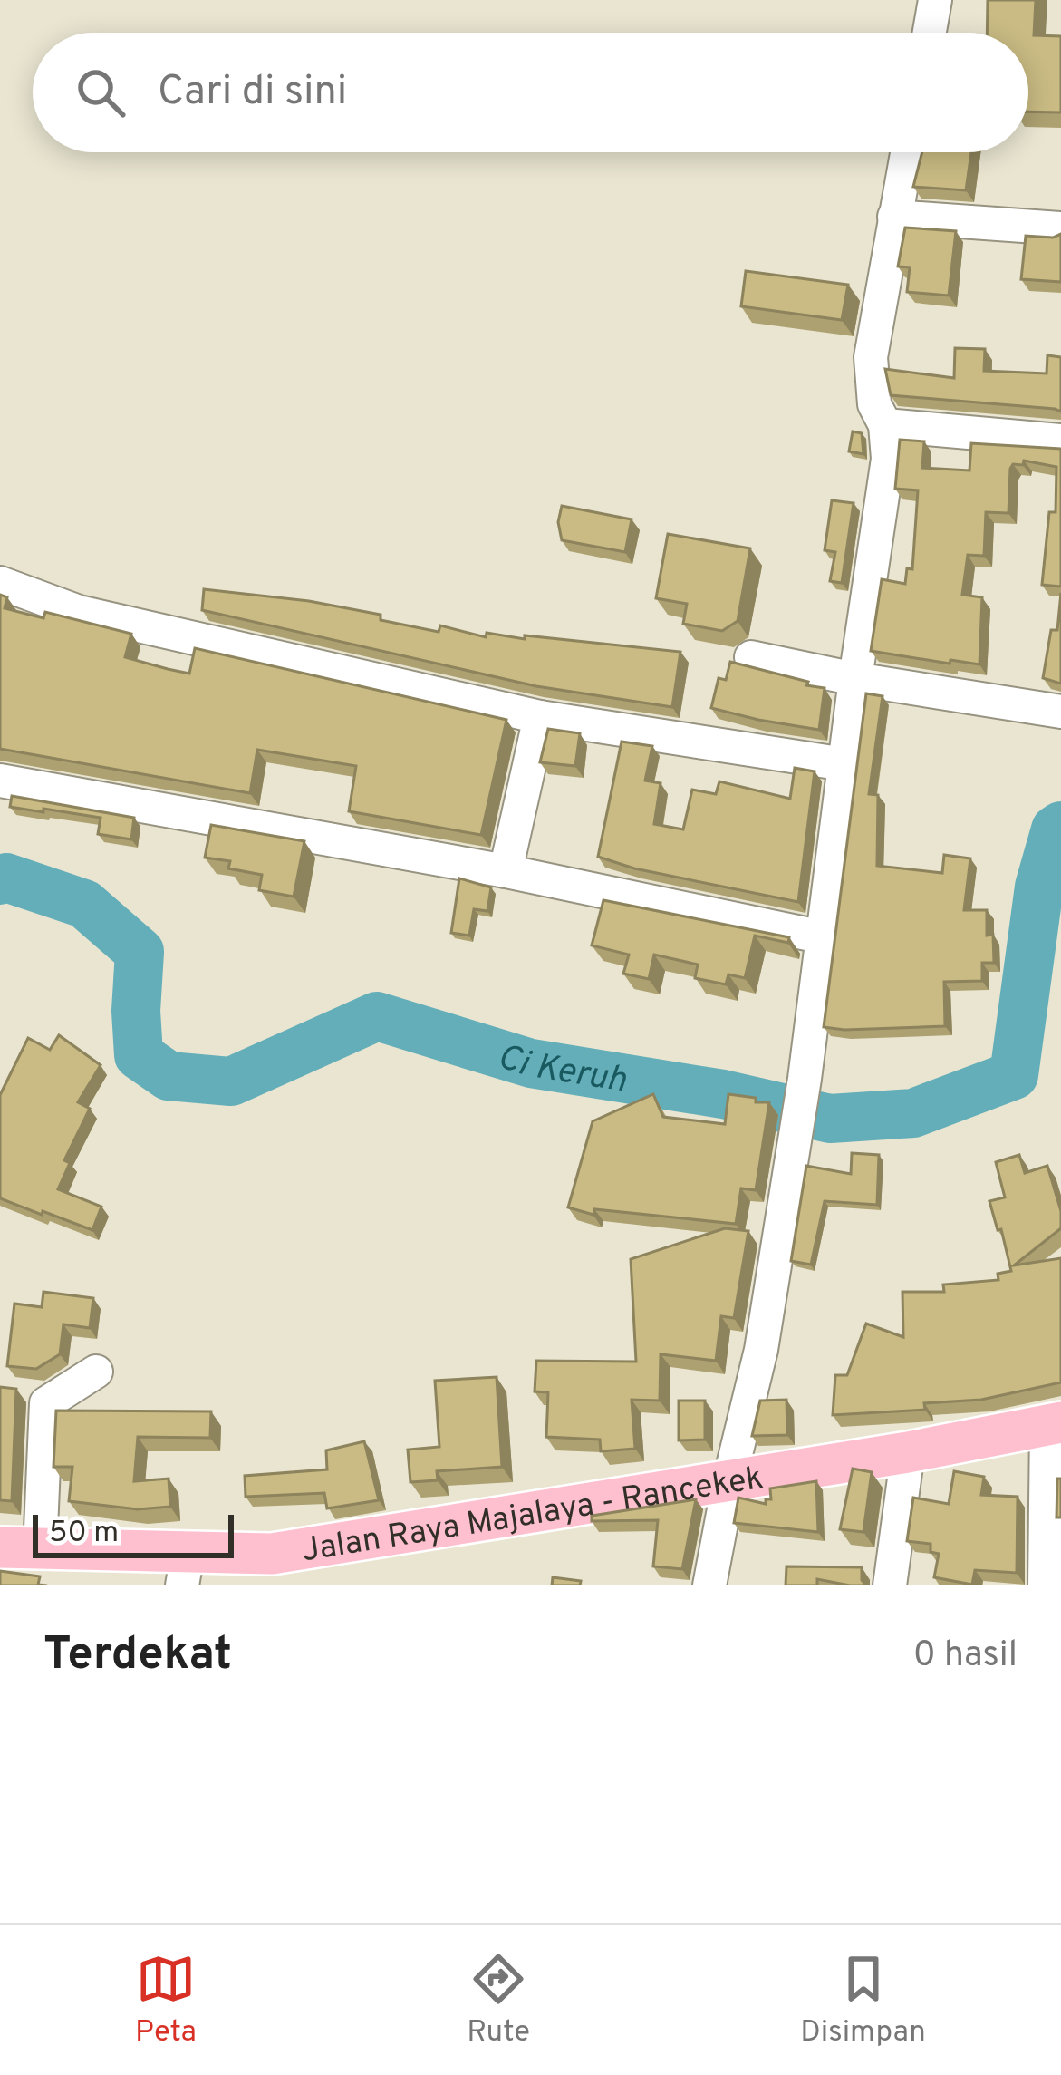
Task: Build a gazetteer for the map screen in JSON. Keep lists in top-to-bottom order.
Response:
{
  "streets": {
    "main road": ["Jalan Raya Majalaya - Rancekek"]
  },
  "water": ["Ci Keruh"],
  "scale_bar": "50 m",
  "page": {
    "search": "Cari di sini",
    "scale": "50 m",
    "heading": ["Terdekat", "0 hasil"],
    "nav": ["Peta", "Rute", "Disimpan"]
  }
}
